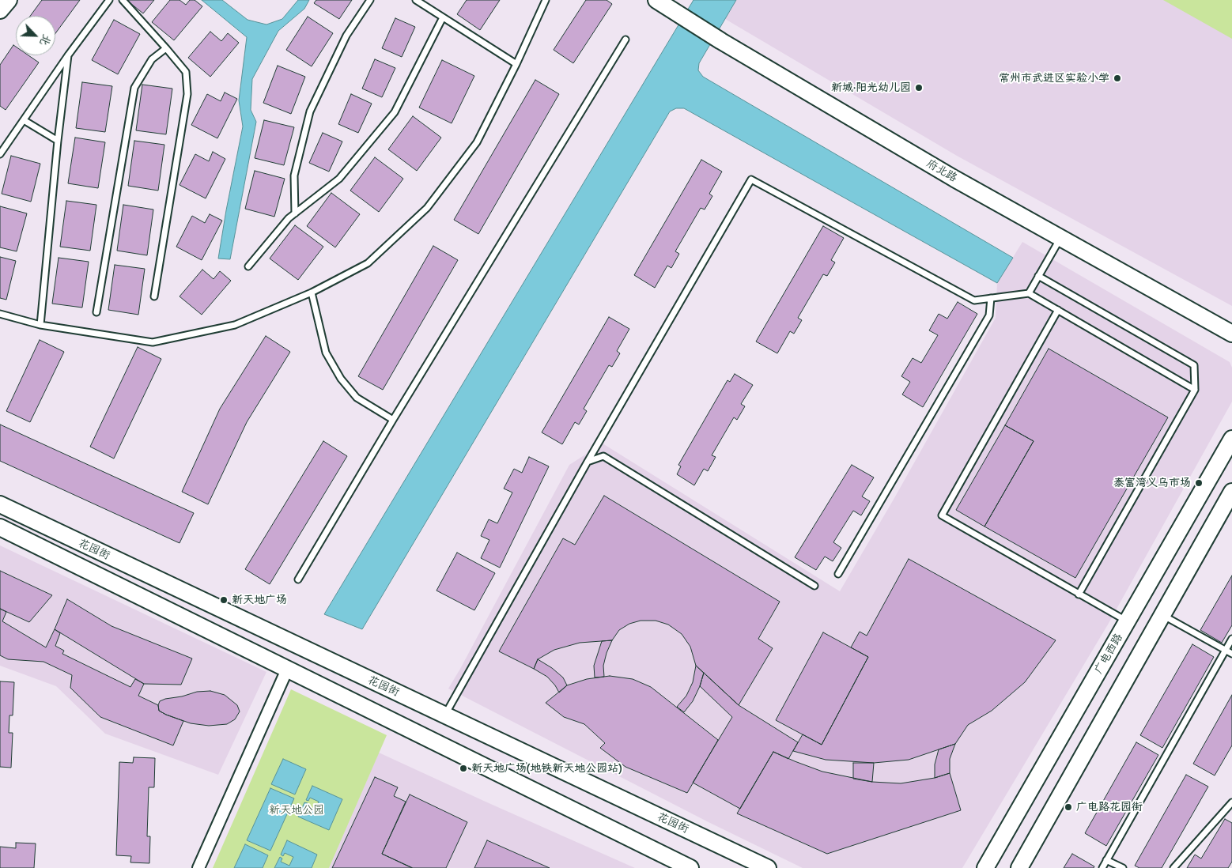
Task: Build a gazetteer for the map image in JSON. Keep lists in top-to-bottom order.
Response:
{
  "streets": {
    "main road": ["府北路", "花园街", "广电西路"]
  },
  "parks": ["新天地公园"],
  "places": [
    "常州市武进区实验小学",
    "新城·阳光幼儿园",
    "泰富湾义乌市场",
    "新天地广场",
    "新天地广场(地铁新天地公园站)",
    "广电路花园街"
  ],
  "north": "bottom right"
}
